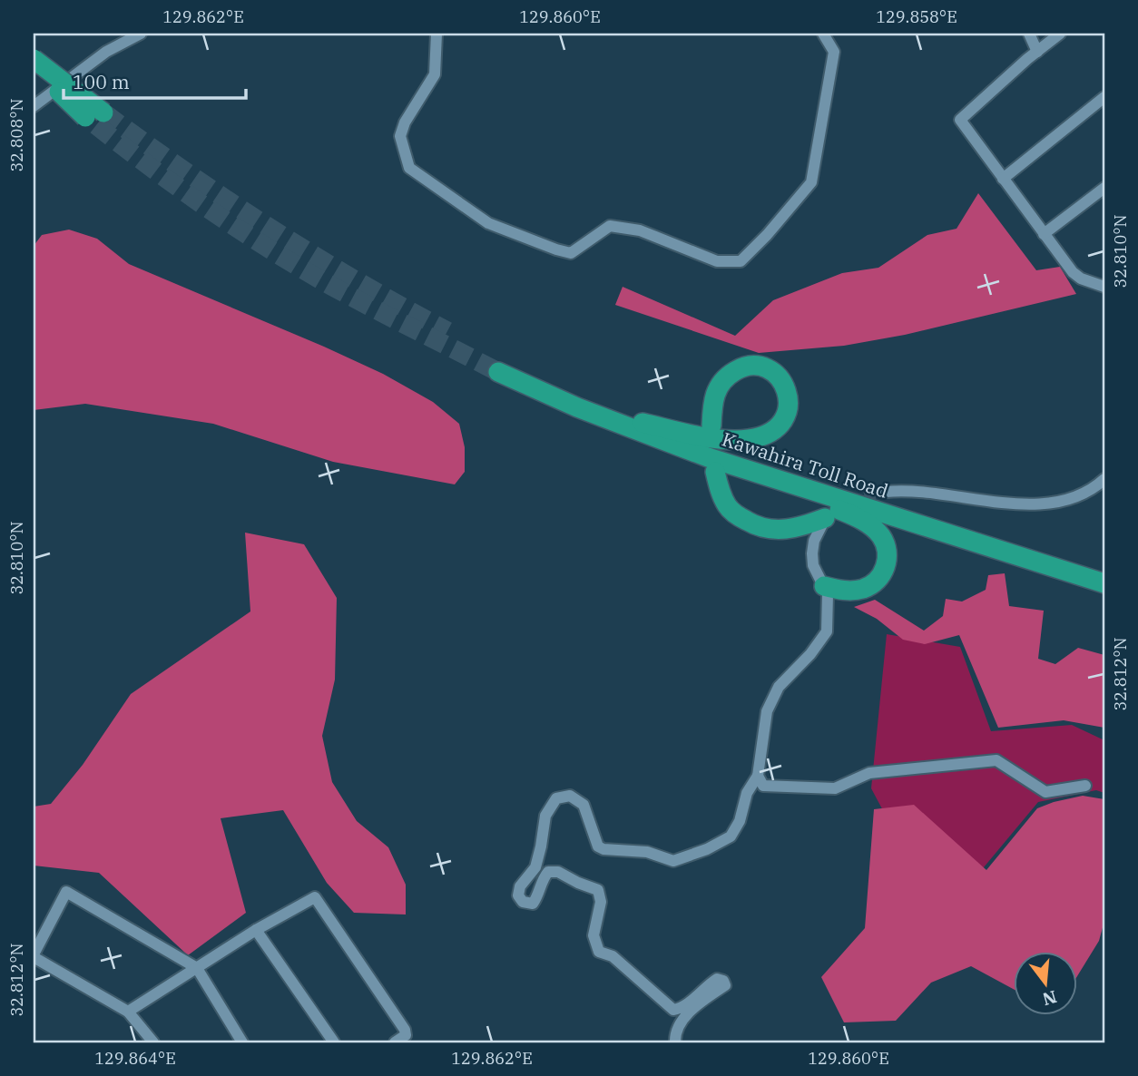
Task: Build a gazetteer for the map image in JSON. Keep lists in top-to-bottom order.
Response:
{
  "streets": {
    "highway": ["Kawahira Toll Road"]
  },
  "scale_bar": "100 m",
  "north": "bottom",
  "coordinates": [
    "129.862°E",
    "129.860°E",
    "129.858°E",
    "32.808°N",
    "32.810°N",
    "32.812°N",
    "129.864°E"
  ]
}
